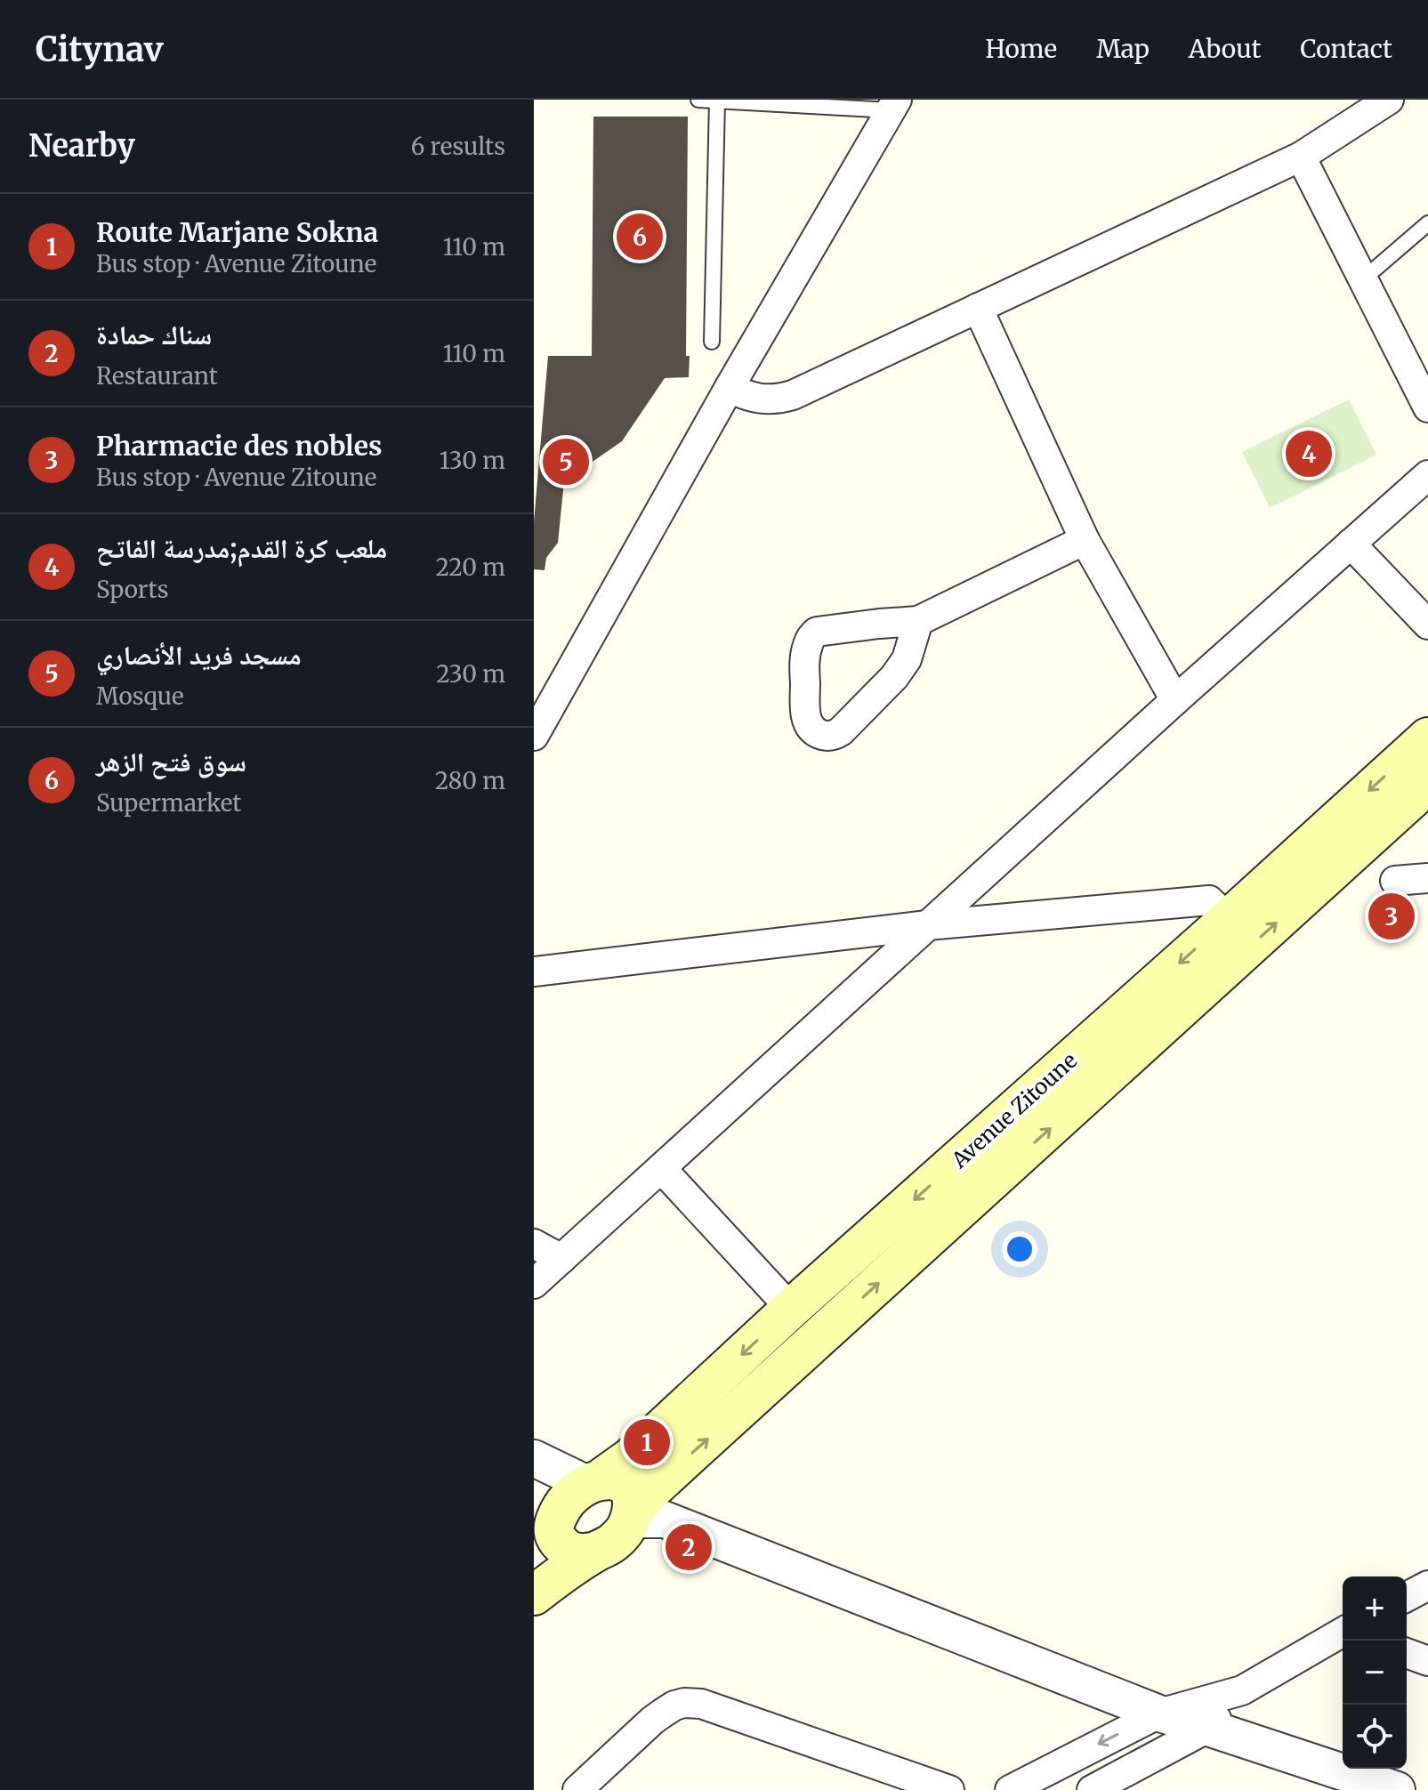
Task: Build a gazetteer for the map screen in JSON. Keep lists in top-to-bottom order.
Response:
{
  "streets": {
    "main road": ["Avenue Zitoune"]
  },
  "page": {
    "header": "Citynav",
    "nav": [
      "Home",
      "Map",
      "About",
      "Contact"
    ],
    "heading": ["Nearby", "6 results"],
    "list": [
      {
        "mark": "1",
        "name": "Route Marjane Sokna",
        "note": "Bus stop · Avenue Zitoune",
        "value": "110 m"
      },
      {
        "mark": "2",
        "name": "سناك حمادة",
        "note": "Restaurant",
        "value": "110 m"
      },
      {
        "mark": "3",
        "name": "Pharmacie des nobles",
        "note": "Bus stop · Avenue Zitoune",
        "value": "130 m"
      },
      {
        "mark": "4",
        "name": "ملعب كرة القدم;مدرسة الفاتح",
        "note": "Sports",
        "value": "220 m"
      },
      {
        "mark": "5",
        "name": "مسجد فريد الأنصاري",
        "note": "Mosque",
        "value": "230 m"
      },
      {
        "mark": "6",
        "name": "سوق فتح الزهر",
        "note": "Supermarket",
        "value": "280 m"
      }
    ],
    "pins": [
      "6",
      "4",
      "5",
      "3",
      "1",
      "2"
    ],
    "map_buttons": ["+", "−"]
  }
}
